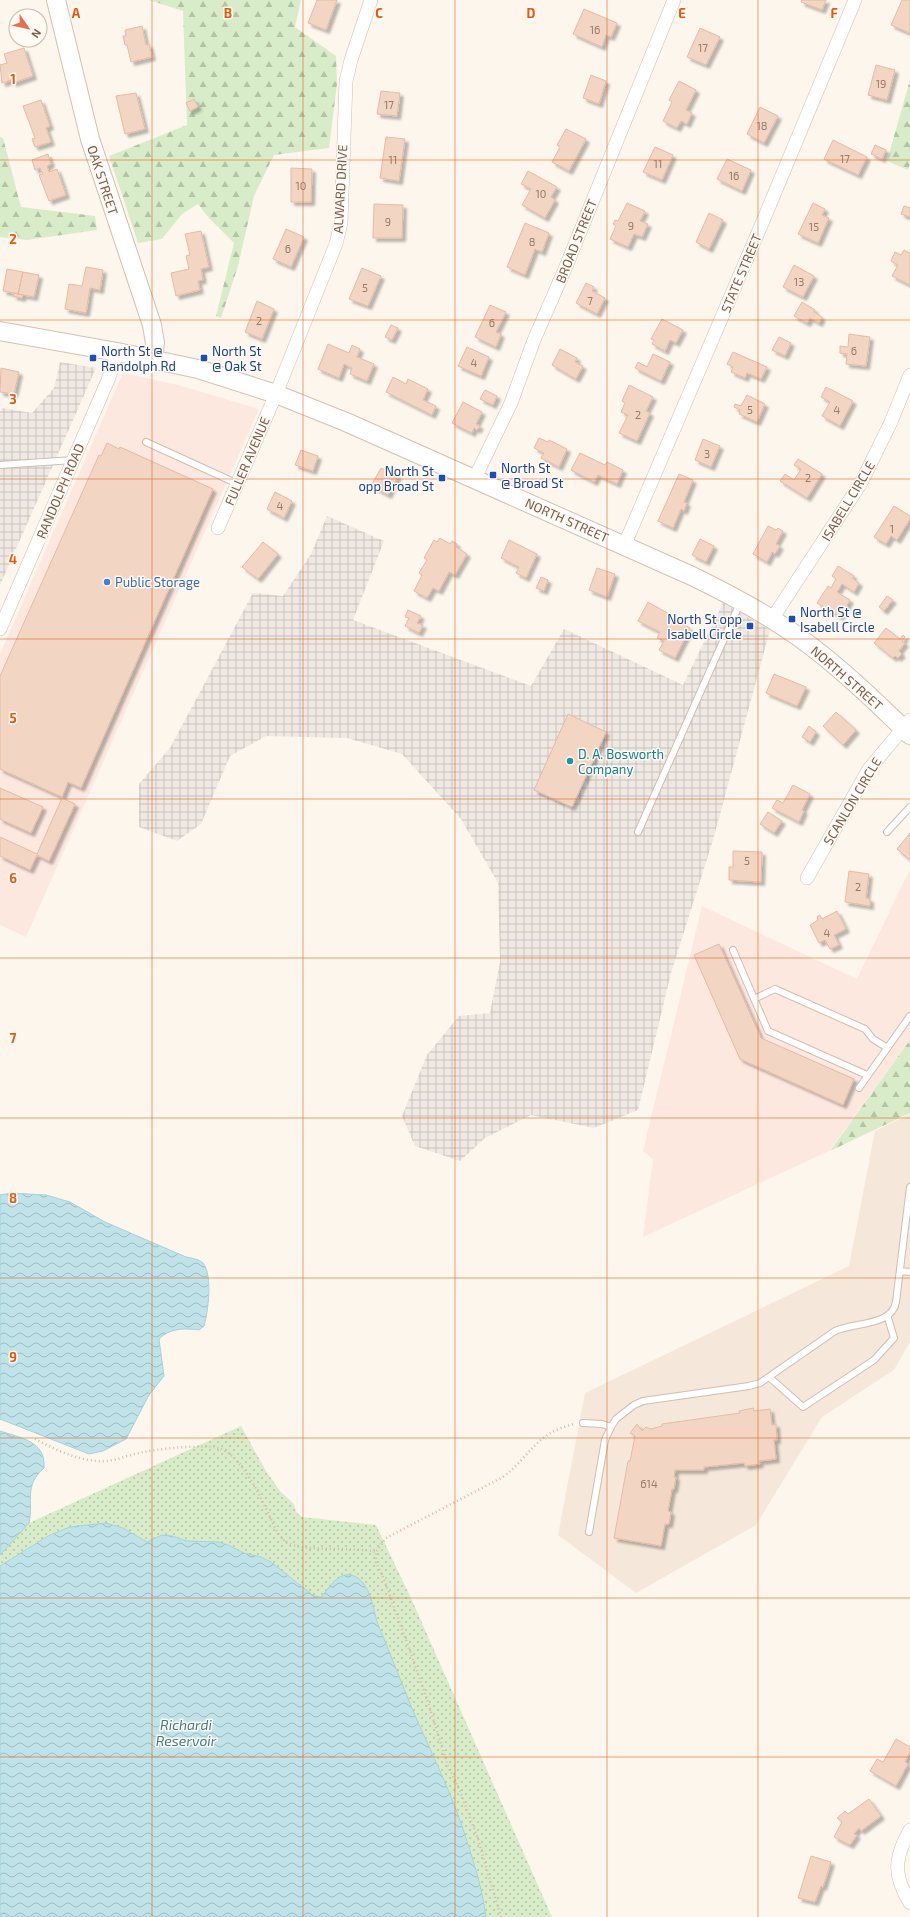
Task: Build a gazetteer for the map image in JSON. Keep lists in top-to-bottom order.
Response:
{
  "streets": {
    "main road": ["OAK STREET", "NORTH STREET"],
    "street": [
      "ALWARD DRIVE",
      "BROAD STREET",
      "STATE STREET",
      "FULLER AVENUE",
      "RANDOLPH ROAD",
      "ISABELL CIRCLE",
      "SCANLON CIRCLE"
    ]
  },
  "crossings": [
    ["OAK STREET", "NORTH STREET"],
    ["ALWARD DRIVE", "FULLER AVENUE"],
    ["ALWARD DRIVE", "NORTH STREET"],
    ["BROAD STREET", "NORTH STREET"],
    ["STATE STREET", "NORTH STREET"],
    ["FULLER AVENUE", "NORTH STREET"],
    ["RANDOLPH ROAD", "NORTH STREET"],
    ["ISABELL CIRCLE", "NORTH STREET"],
    ["NORTH STREET", "SCANLON CIRCLE"]
  ],
  "water": ["Richardi Reservoir"],
  "places": {
    "transit": [
      "North St @ Randolph Rd",
      "North St @ Oak St",
      "North St @ Broad St",
      "North St opp Broad St",
      "North St @ Isabell Circle",
      "North St opp Isabell Circle"
    ],
    "other": ["Public Storage", "D. A. Bosworth Company"]
  },
  "house_numbers": [
    "16",
    "17",
    "19",
    "17",
    "18",
    "17",
    "11",
    "11",
    "16",
    "10",
    "10",
    "9",
    "9",
    "15",
    "8",
    "6",
    "13",
    "5",
    "7",
    "2",
    "6",
    "6",
    "4",
    "5",
    "4",
    "2",
    "3",
    "2",
    "4",
    "1",
    "5",
    "2",
    "4",
    "614"
  ],
  "north": "bottom right",
  "grid": {
    "columns": [
      "A",
      "B",
      "C",
      "D",
      "E",
      "F"
    ],
    "rows": [
      "1",
      "2",
      "3",
      "4",
      "5",
      "6",
      "7",
      "8",
      "9"
    ]
  }
}
